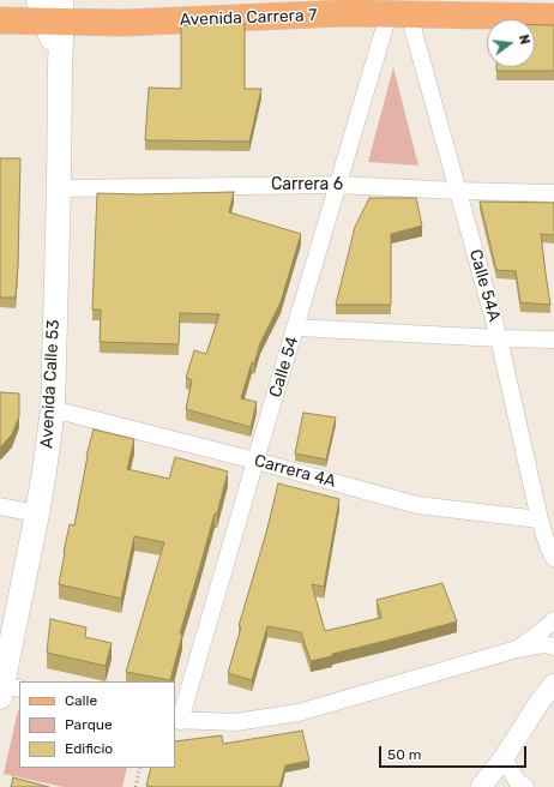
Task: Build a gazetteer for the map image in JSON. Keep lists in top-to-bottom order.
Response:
{
  "streets": {
    "main road": ["Avenida Carrera 7", "Avenida Calle 53"],
    "street": [
      "Carrera 6",
      "Calle 54A",
      "Calle 54",
      "Carrera 4A"
    ]
  },
  "crossings": [
    ["Avenida Carrera 7", "Calle 54A"],
    ["Avenida Carrera 7", "Calle 54"],
    ["Avenida Carrera 7", "Avenida Calle 53"],
    ["Carrera 6", "Calle 54A"],
    ["Carrera 6", "Calle 54"],
    ["Carrera 6", "Avenida Calle 53"],
    ["Calle 54A", "Calle 54"],
    ["Calle 54A", "Carrera 4A"],
    ["Calle 54", "Carrera 4A"],
    ["Avenida Calle 53", "Carrera 4A"]
  ],
  "legend": ["Calle", "Parque", "Edificio"],
  "scale_bar": "50 m",
  "north": "right"
}
